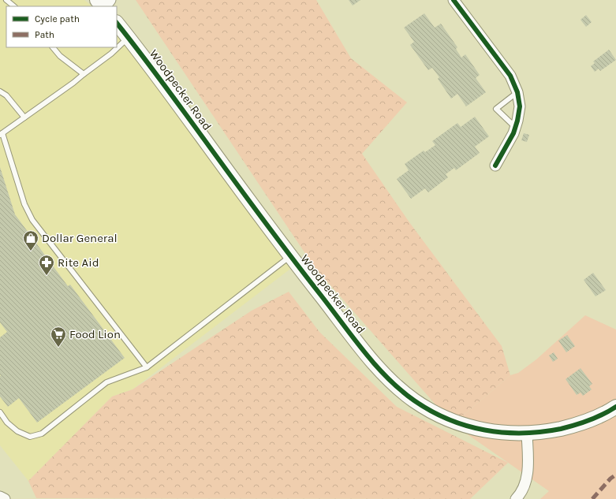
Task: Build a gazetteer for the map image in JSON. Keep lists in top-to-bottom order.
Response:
{
  "streets": {
    "main road": ["Woodpecker Road"]
  },
  "places": {
    "shop": ["Dollar General"],
    "pharmacy": ["Rite Aid"],
    "supermarket": ["Food Lion"]
  },
  "legend": ["Cycle path", "Path"]
}
